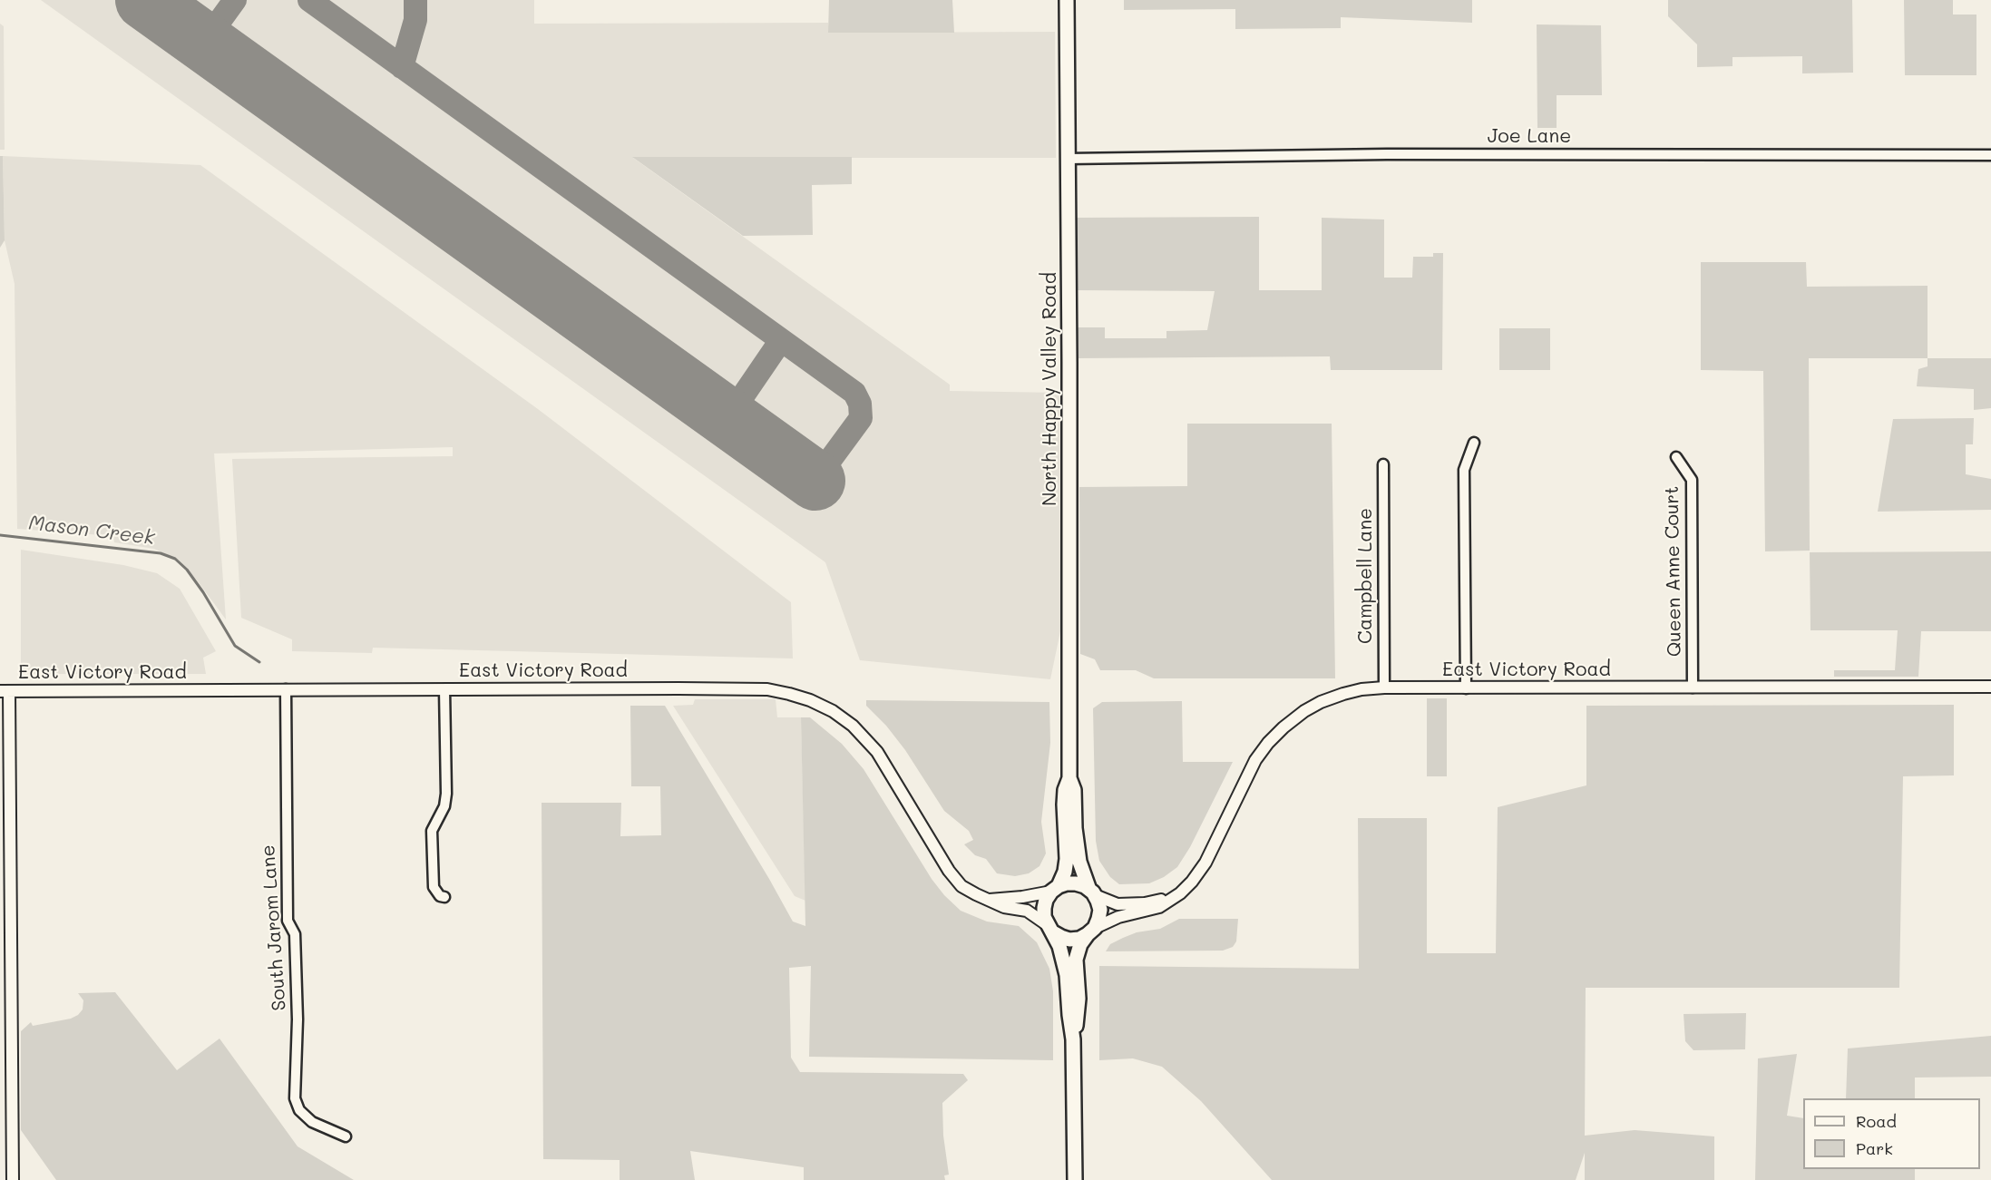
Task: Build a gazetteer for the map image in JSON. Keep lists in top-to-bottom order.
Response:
{
  "streets": {
    "main road": ["North Happy Valley Road"],
    "street": [
      "Joe Lane",
      "Queen Anne Court",
      "Campbell Lane",
      "East Victory Road",
      "South Jarom Lane"
    ]
  },
  "crossings": [
    ["Joe Lane", "North Happy Valley Road"],
    ["North Happy Valley Road", "East Victory Road"],
    ["Queen Anne Court", "East Victory Road"],
    ["Campbell Lane", "East Victory Road"],
    ["East Victory Road", "South Jarom Lane"]
  ],
  "water": ["Mason Creek"],
  "legend": ["Road", "Park"]
}
